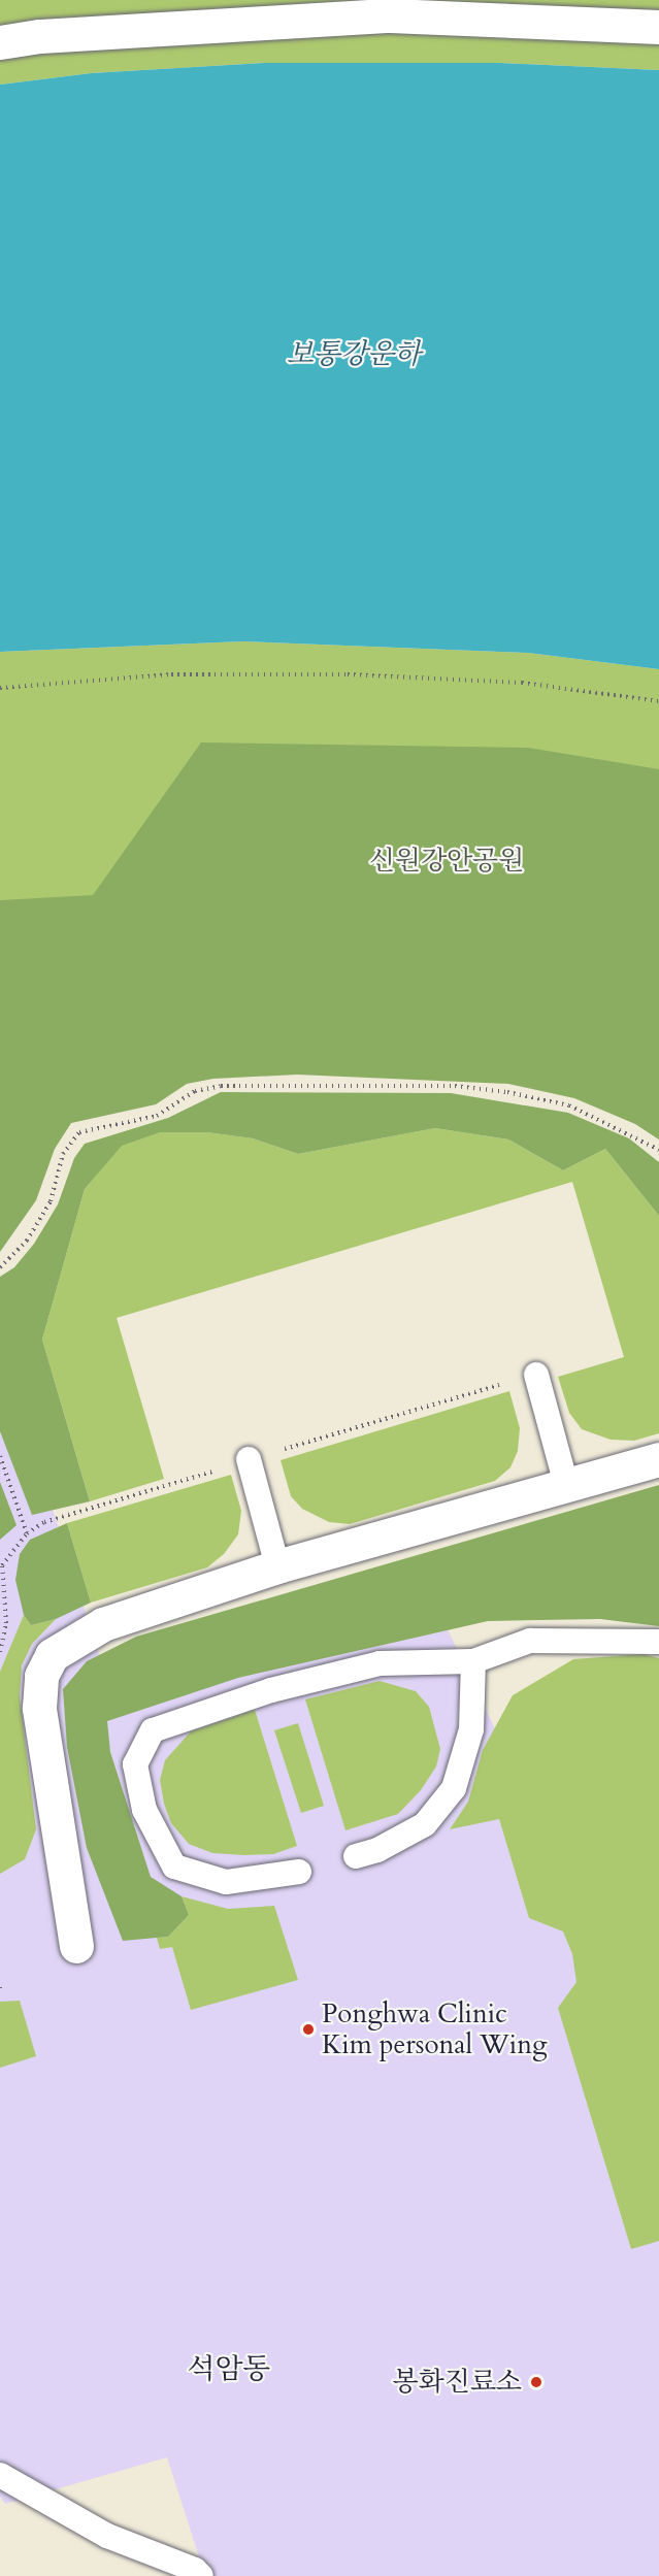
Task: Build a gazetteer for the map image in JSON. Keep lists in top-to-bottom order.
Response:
{
  "districts": ["석암동"],
  "water": ["보통강운하"],
  "parks": ["신원강안공원"],
  "places": ["Ponghwa Clinic Kim personal Wing", "봉화진료소"]
}
